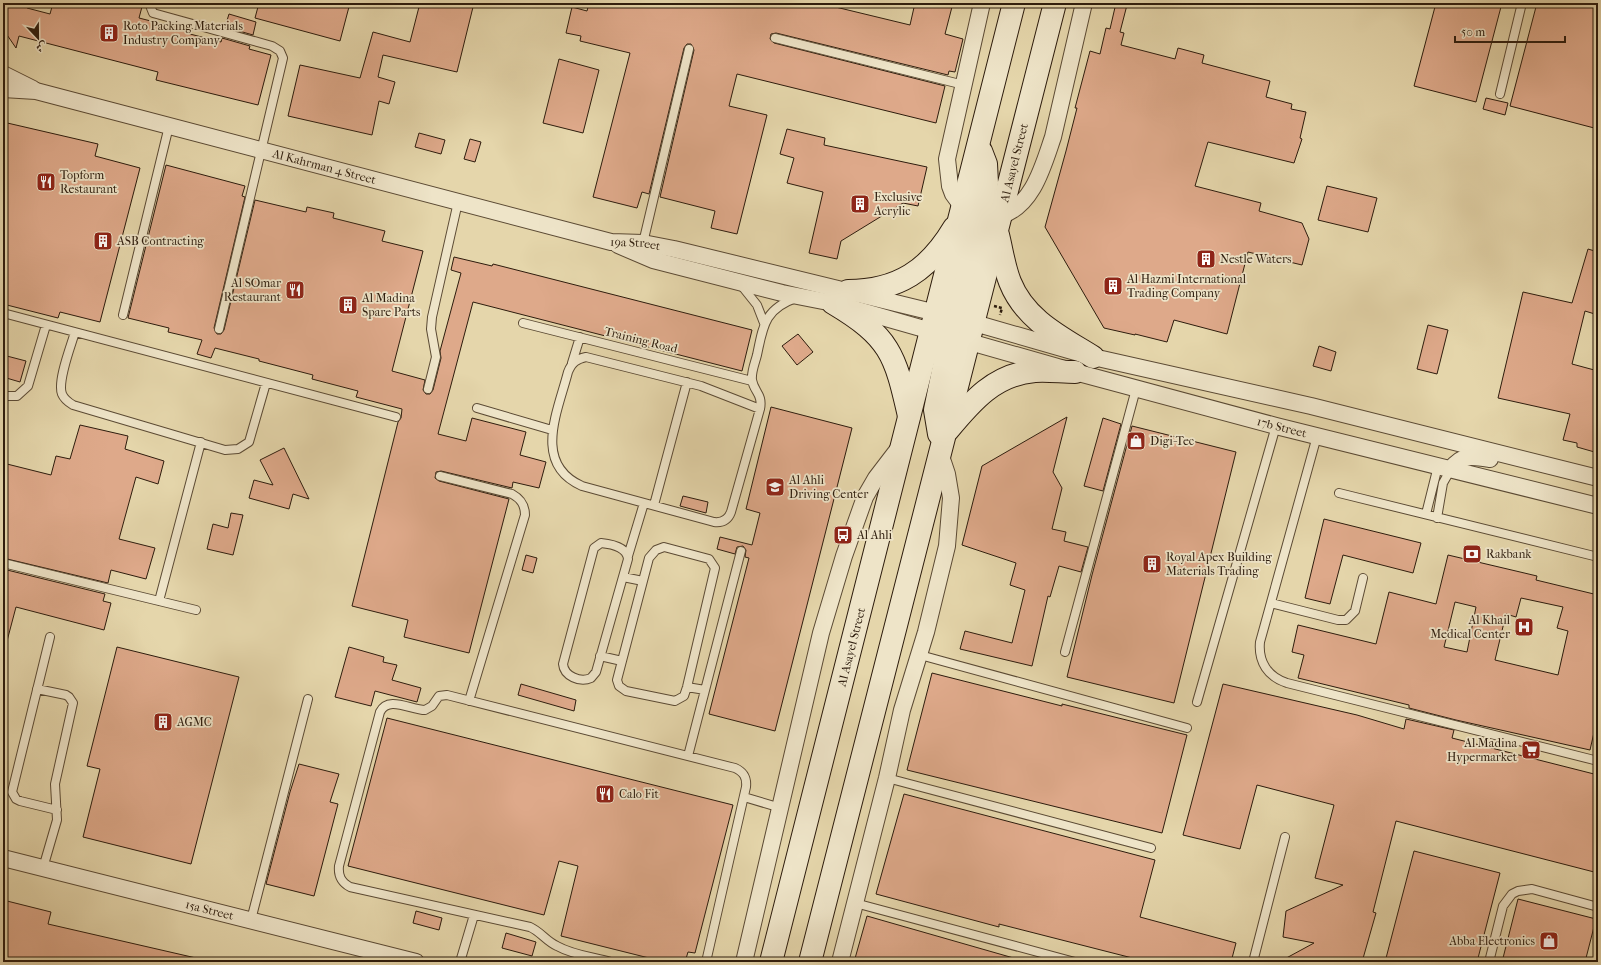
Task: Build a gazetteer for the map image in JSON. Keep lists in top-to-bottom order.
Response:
{
  "streets": {
    "main road": ["Al Asayel Street"],
    "street": [
      "Al Kahrman 4 Street",
      "19a Street",
      "17b Street",
      "15a Street"
    ],
    "lane": ["Training Road"]
  },
  "crossings": [
    ["Al Asayel Street", "19a Street"],
    ["Al Asayel Street", "17b Street"],
    ["Al Kahrman 4 Street", "19a Street"],
    ["19a Street", "17b Street"]
  ],
  "places": {
    "building": [
      "Roto Packing Materials Industry Company",
      "Exclusive Acrylic",
      "ASB Contracting",
      "Nestle Waters",
      "Al Hazmi International Trading Company",
      "Al Madina Spare Parts",
      "Royal Apex Building Materials Trading",
      "AGMC"
    ],
    "restaurant": ["Topform Restaurant", "Al SOmar Restaurant", "Calo Fit"],
    "shop": ["Digi-Tec", "Abba Electronics"],
    "school or university": ["Al Ahli Driving Center"],
    "bus stop": ["Al Ahli"],
    "bank": ["Rakbank"],
    "hospital": ["Al Khail Medical Center"],
    "supermarket": ["Al Madina Hypermarket"]
  },
  "scale_bar": "50 m",
  "north": "bottom"
}
